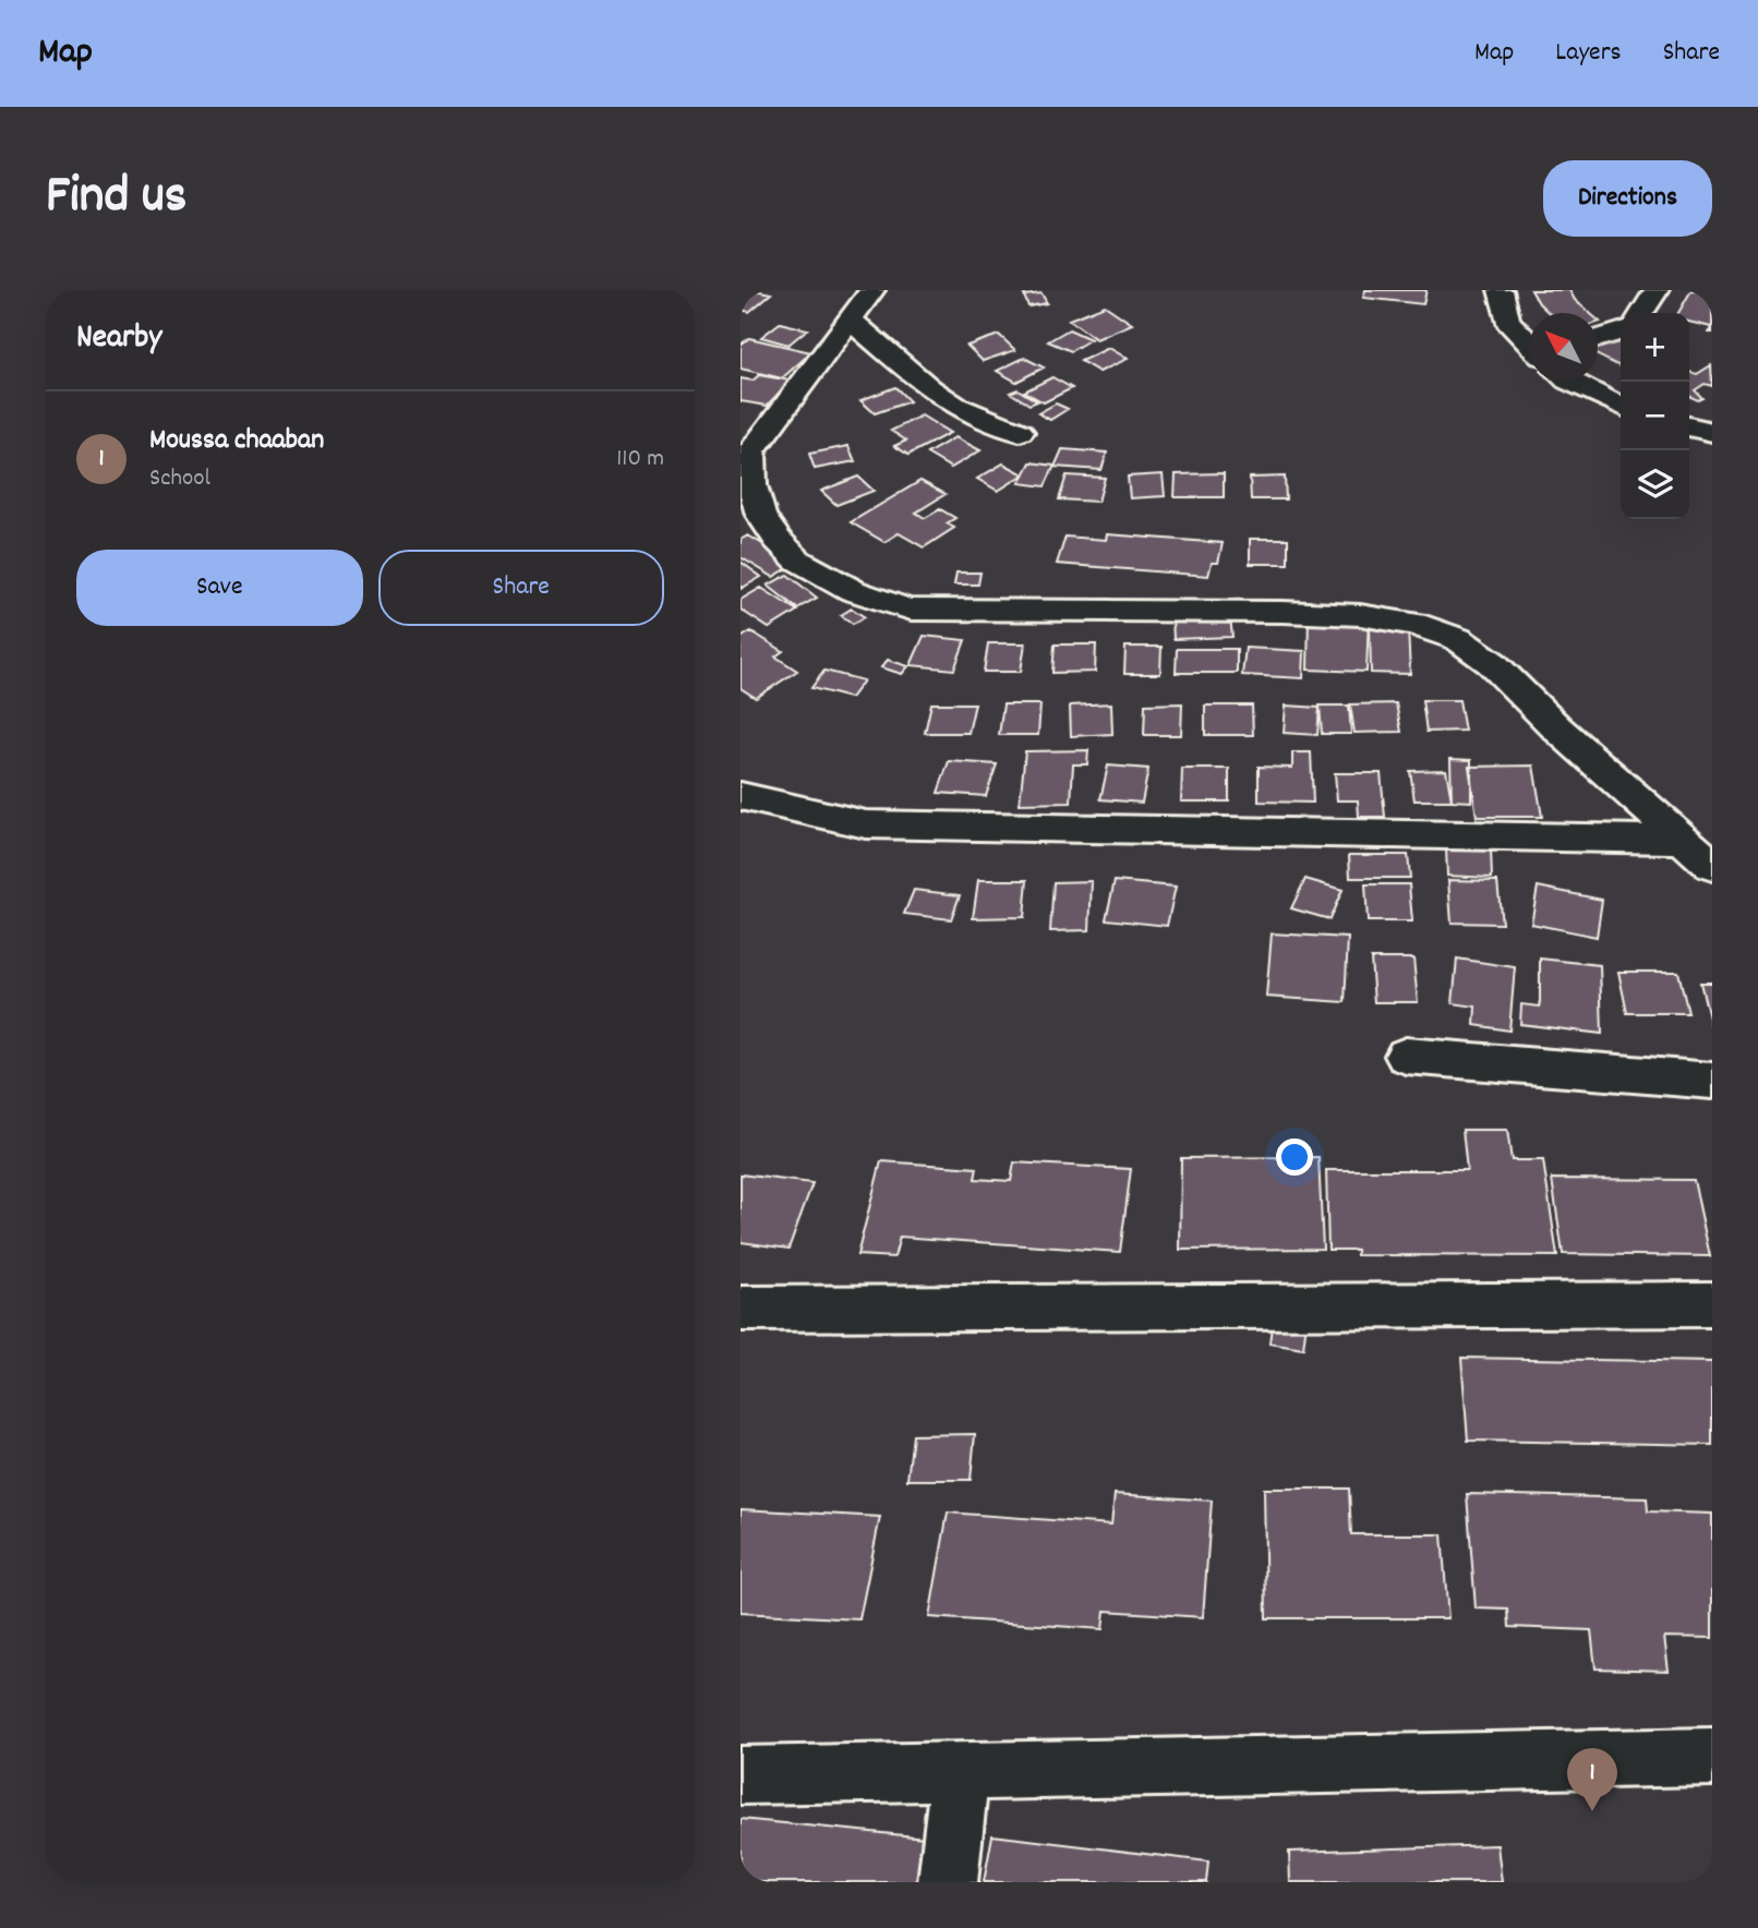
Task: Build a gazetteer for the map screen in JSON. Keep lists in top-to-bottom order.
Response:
{
  "north": "top left",
  "page": {
    "header": "Map",
    "nav": ["Map", "Layers", "Share"],
    "title": "Find us",
    "buttons": [
      "Directions",
      ["Save", "Share"]
    ],
    "heading": "Nearby",
    "map_buttons": ["+", "−"],
    "list": [
      {
        "mark": "1",
        "name": "Moussa chaaban",
        "note": "School",
        "value": "110 m"
      }
    ],
    "pins": "1"
  }
}
